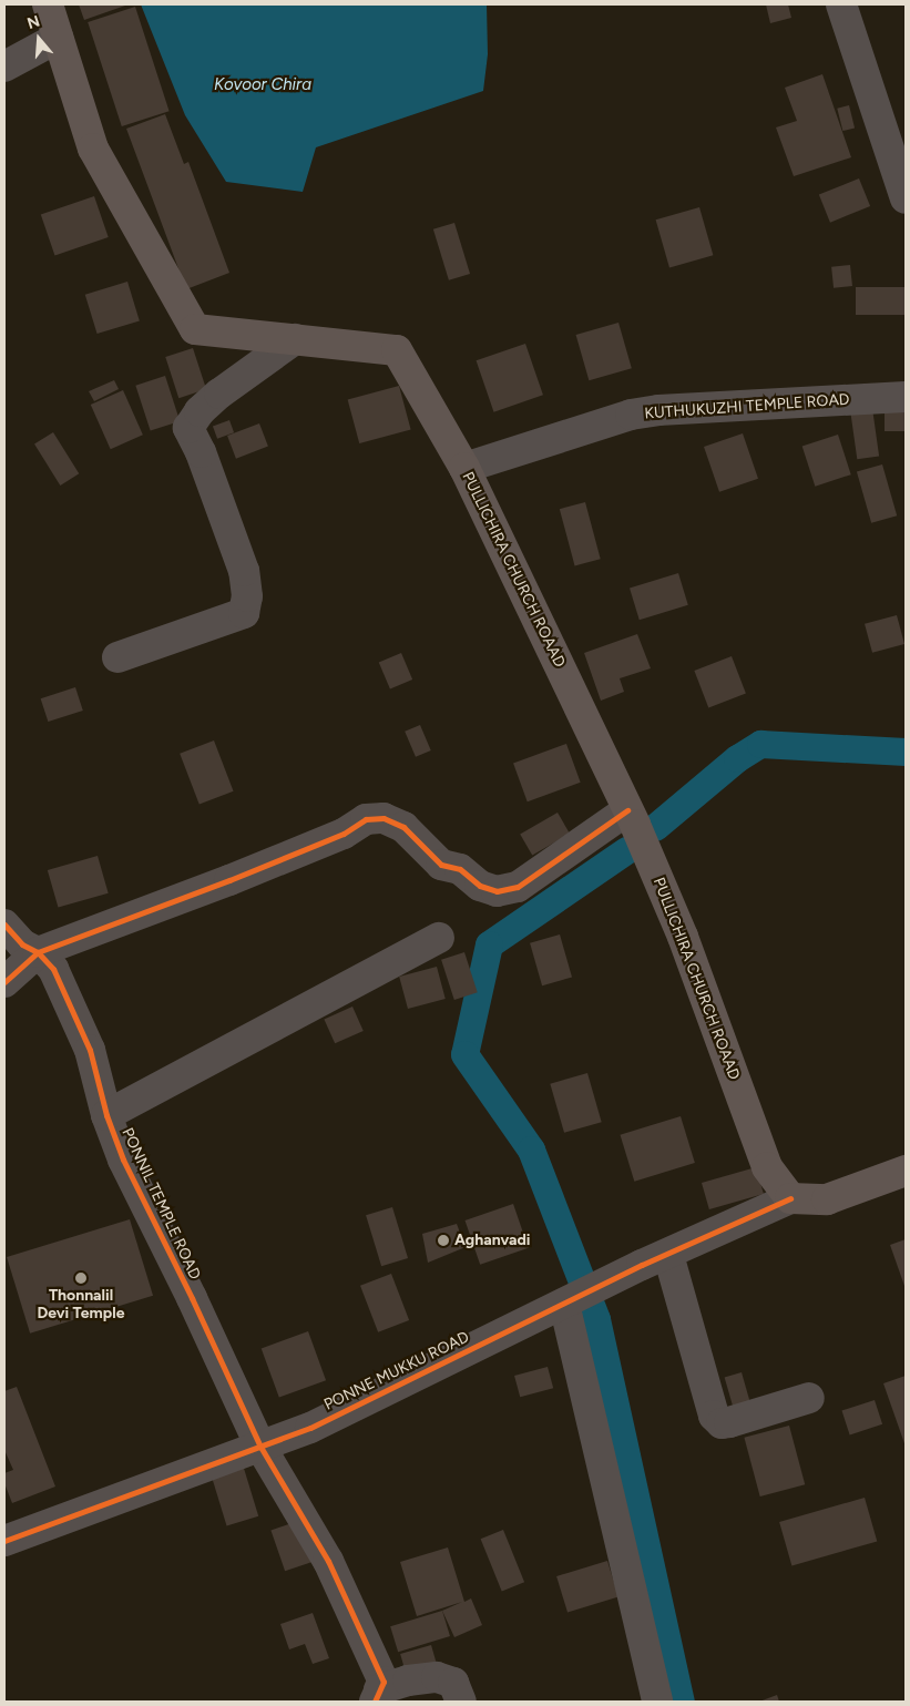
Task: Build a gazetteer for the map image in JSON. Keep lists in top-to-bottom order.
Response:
{
  "streets": {
    "main road": ["PULLICHIRA CHURCH ROAAD"],
    "street": ["KUTHUKUZHI TEMPLE ROAD", "PONNIL TEMPLE ROAD", "PONNE MUKKU ROAD"]
  },
  "crossings": [
    ["KUTHUKUZHI TEMPLE ROAD", "PULLICHIRA CHURCH ROAAD"],
    ["PULLICHIRA CHURCH ROAAD", "PONNE MUKKU ROAD"],
    ["PONNIL TEMPLE ROAD", "PONNE MUKKU ROAD"]
  ],
  "water": ["Kovoor Chira"],
  "places": ["Aghanvadi", "Thonnalil Devi Temple"],
  "north": "top"
}
